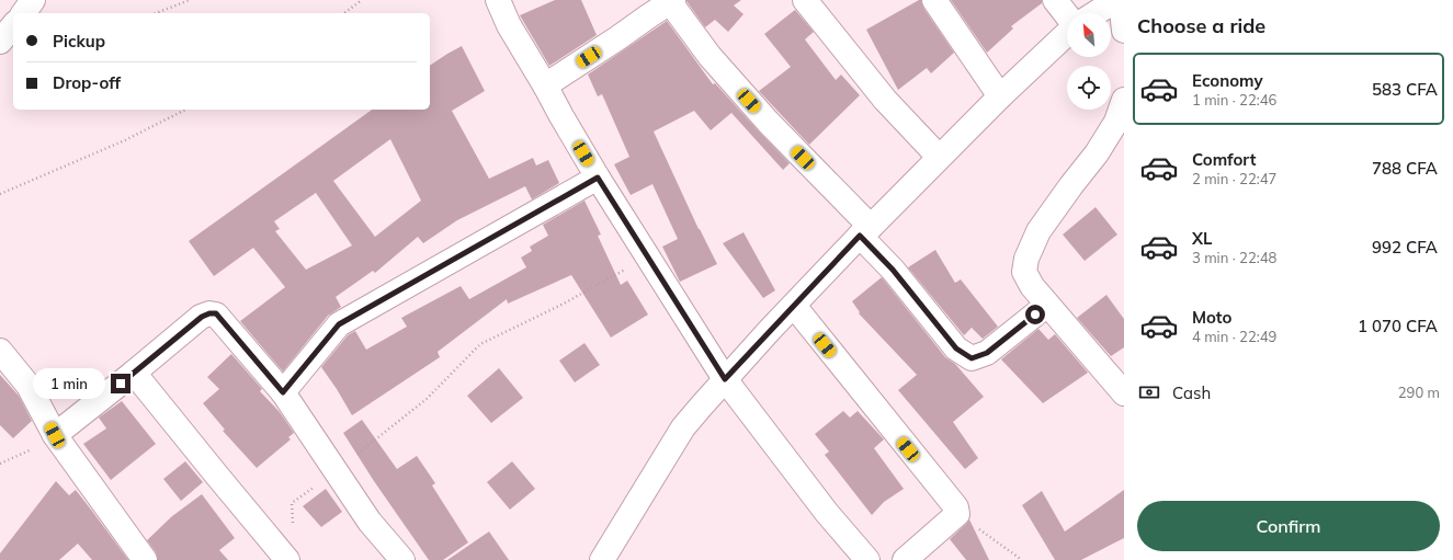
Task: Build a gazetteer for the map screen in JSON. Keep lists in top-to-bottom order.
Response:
{
  "north": "top left",
  "page": {
    "heading": "Choose a ride",
    "banner": ["Pickup", "Drop-off"],
    "list": [
      {
        "name": "Economy",
        "note": "1 min · 22:46",
        "value": "583 CFA"
      },
      {
        "name": "Comfort",
        "note": "2 min · 22:47",
        "value": "788 CFA"
      },
      {
        "name": "XL",
        "note": "3 min · 22:48",
        "value": "992 CFA"
      },
      {
        "name": "Moto",
        "note": "4 min · 22:49",
        "value": "1 070 CFA"
      }
    ],
    "bubble": "1 min",
    "pay": ["Cash", "290 m"],
    "buttons": "Confirm"
  }
}
